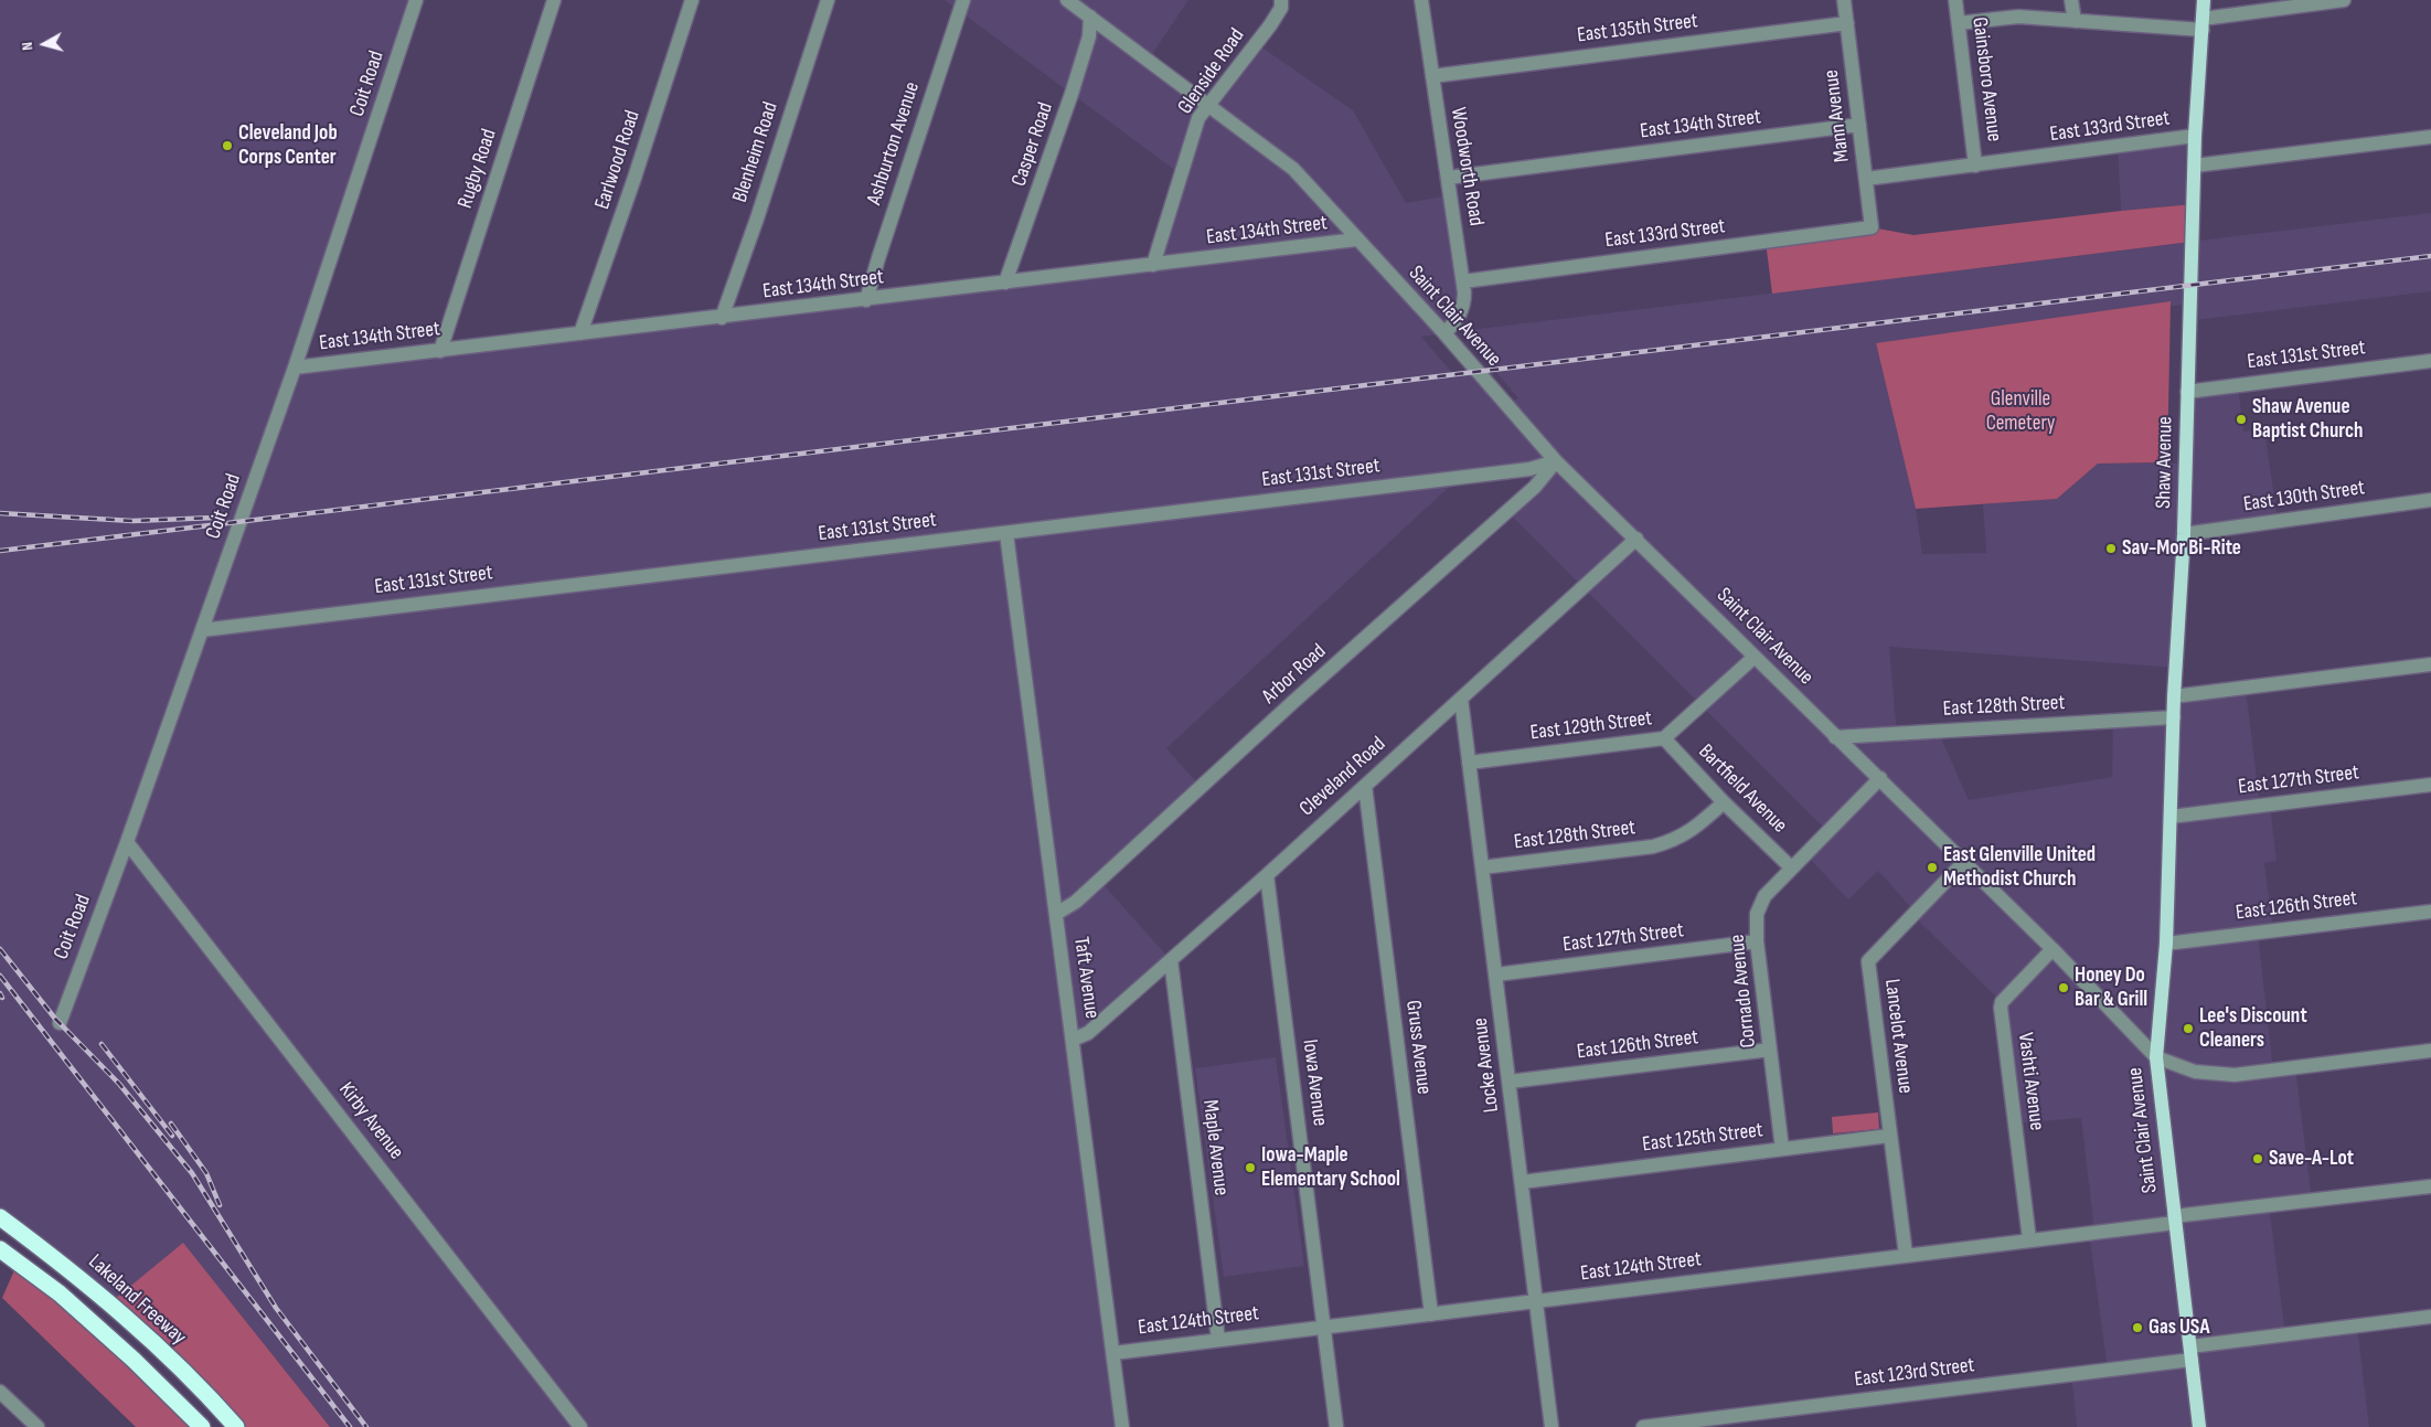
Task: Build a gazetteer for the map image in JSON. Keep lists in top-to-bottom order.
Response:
{
  "streets": {
    "highway": ["Lakeland Freeway"],
    "main road": ["Saint Clair Avenue", "Shaw Avenue"],
    "street": [
      "East 135th Street",
      "Glenside Road",
      "Gainsboro Avenue",
      "Coit Road",
      "Mann Avenue",
      "East 134th Street",
      "East 133rd Street",
      "Ashburton Avenue",
      "Casper Road",
      "Blenheim Road",
      "Earlwood Road",
      "Woodworth Road",
      "Rugby Road",
      "East 131st Street",
      "East 130th Street",
      "Arbor Road",
      "East 128th Street",
      "East 129th Street",
      "Cleveland Road",
      "East 127th Street",
      "Bartfield Avenue",
      "East 126th Street",
      "Taft Avenue",
      "Cornado Avenue",
      "Lancelot Avenue",
      "Gruss Avenue",
      "Locke Avenue",
      "Vashti Avenue",
      "Iowa Avenue",
      "Kirby Avenue",
      "East 125th Street",
      "Maple Avenue",
      "East 124th Street",
      "East 123rd Street"
    ]
  },
  "crossings": [
    ["East 135th Street", "Mann Avenue"],
    ["East 135th Street", "Woodworth Road"],
    ["Glenside Road", "East 134th Street"],
    ["Glenside Road", "Saint Clair Avenue"],
    ["Gainsboro Avenue", "East 133rd Street"],
    ["Coit Road", "East 134th Street"],
    ["Coit Road", "East 131st Street"],
    ["Coit Road", "Kirby Avenue"],
    ["Mann Avenue", "East 134th Street"],
    ["Mann Avenue", "East 133rd Street"],
    ["East 134th Street", "Ashburton Avenue"],
    ["East 134th Street", "Casper Road"],
    ["East 134th Street", "Blenheim Road"],
    ["East 134th Street", "Earlwood Road"],
    ["East 134th Street", "Woodworth Road"],
    ["East 134th Street", "Rugby Road"],
    ["East 134th Street", "Saint Clair Avenue"],
    ["East 133rd Street", "Woodworth Road"],
    ["East 133rd Street", "Shaw Avenue"],
    ["Casper Road", "Saint Clair Avenue"],
    ["Woodworth Road", "Saint Clair Avenue"],
    ["Saint Clair Avenue", "East 131st Street"],
    ["Saint Clair Avenue", "Shaw Avenue"],
    ["Saint Clair Avenue", "Arbor Road"],
    ["Saint Clair Avenue", "East 128th Street"],
    ["Saint Clair Avenue", "East 129th Street"],
    ["Saint Clair Avenue", "Cleveland Road"],
    ["Saint Clair Avenue", "Cornado Avenue"],
    ["Saint Clair Avenue", "Lancelot Avenue"],
    ["Saint Clair Avenue", "Vashti Avenue"],
    ["Saint Clair Avenue", "East 124th Street"],
    ["Saint Clair Avenue", "East 123rd Street"],
    ["East 131st Street", "Shaw Avenue"],
    ["East 131st Street", "Arbor Road"],
    ["East 131st Street", "Taft Avenue"],
    ["Shaw Avenue", "East 130th Street"],
    ["Shaw Avenue", "East 128th Street"],
    ["Shaw Avenue", "East 127th Street"],
    ["Shaw Avenue", "East 126th Street"],
    ["Arbor Road", "Taft Avenue"],
    ["East 128th Street", "Bartfield Avenue"],
    ["East 128th Street", "Locke Avenue"],
    ["East 129th Street", "Bartfield Avenue"],
    ["East 129th Street", "Locke Avenue"],
    ["Cleveland Road", "Taft Avenue"],
    ["Cleveland Road", "Gruss Avenue"],
    ["Cleveland Road", "Locke Avenue"],
    ["Cleveland Road", "Iowa Avenue"],
    ["Cleveland Road", "Maple Avenue"],
    ["East 127th Street", "Cornado Avenue"],
    ["East 127th Street", "Locke Avenue"],
    ["Bartfield Avenue", "Cornado Avenue"],
    ["East 126th Street", "Cornado Avenue"],
    ["East 126th Street", "Locke Avenue"],
    ["Taft Avenue", "East 124th Street"],
    ["Cornado Avenue", "East 125th Street"],
    ["Lancelot Avenue", "East 125th Street"],
    ["Lancelot Avenue", "East 124th Street"],
    ["Gruss Avenue", "East 124th Street"],
    ["Locke Avenue", "East 125th Street"],
    ["Locke Avenue", "East 124th Street"],
    ["Vashti Avenue", "East 124th Street"],
    ["Iowa Avenue", "East 124th Street"],
    ["Maple Avenue", "East 124th Street"]
  ],
  "parks": ["Glenville Cemetery"],
  "places": [
    "Cleveland Job Corps Center",
    "Shaw Avenue Baptist Church",
    "Sav-Mor Bi-Rite",
    "East Glenville United Methodist Church",
    "Honey Do Bar & Grill",
    "Lee's Discount Cleaners",
    "Save-A-Lot",
    "Iowa-Maple Elementary School",
    "Gas USA"
  ],
  "north": "left"
}
